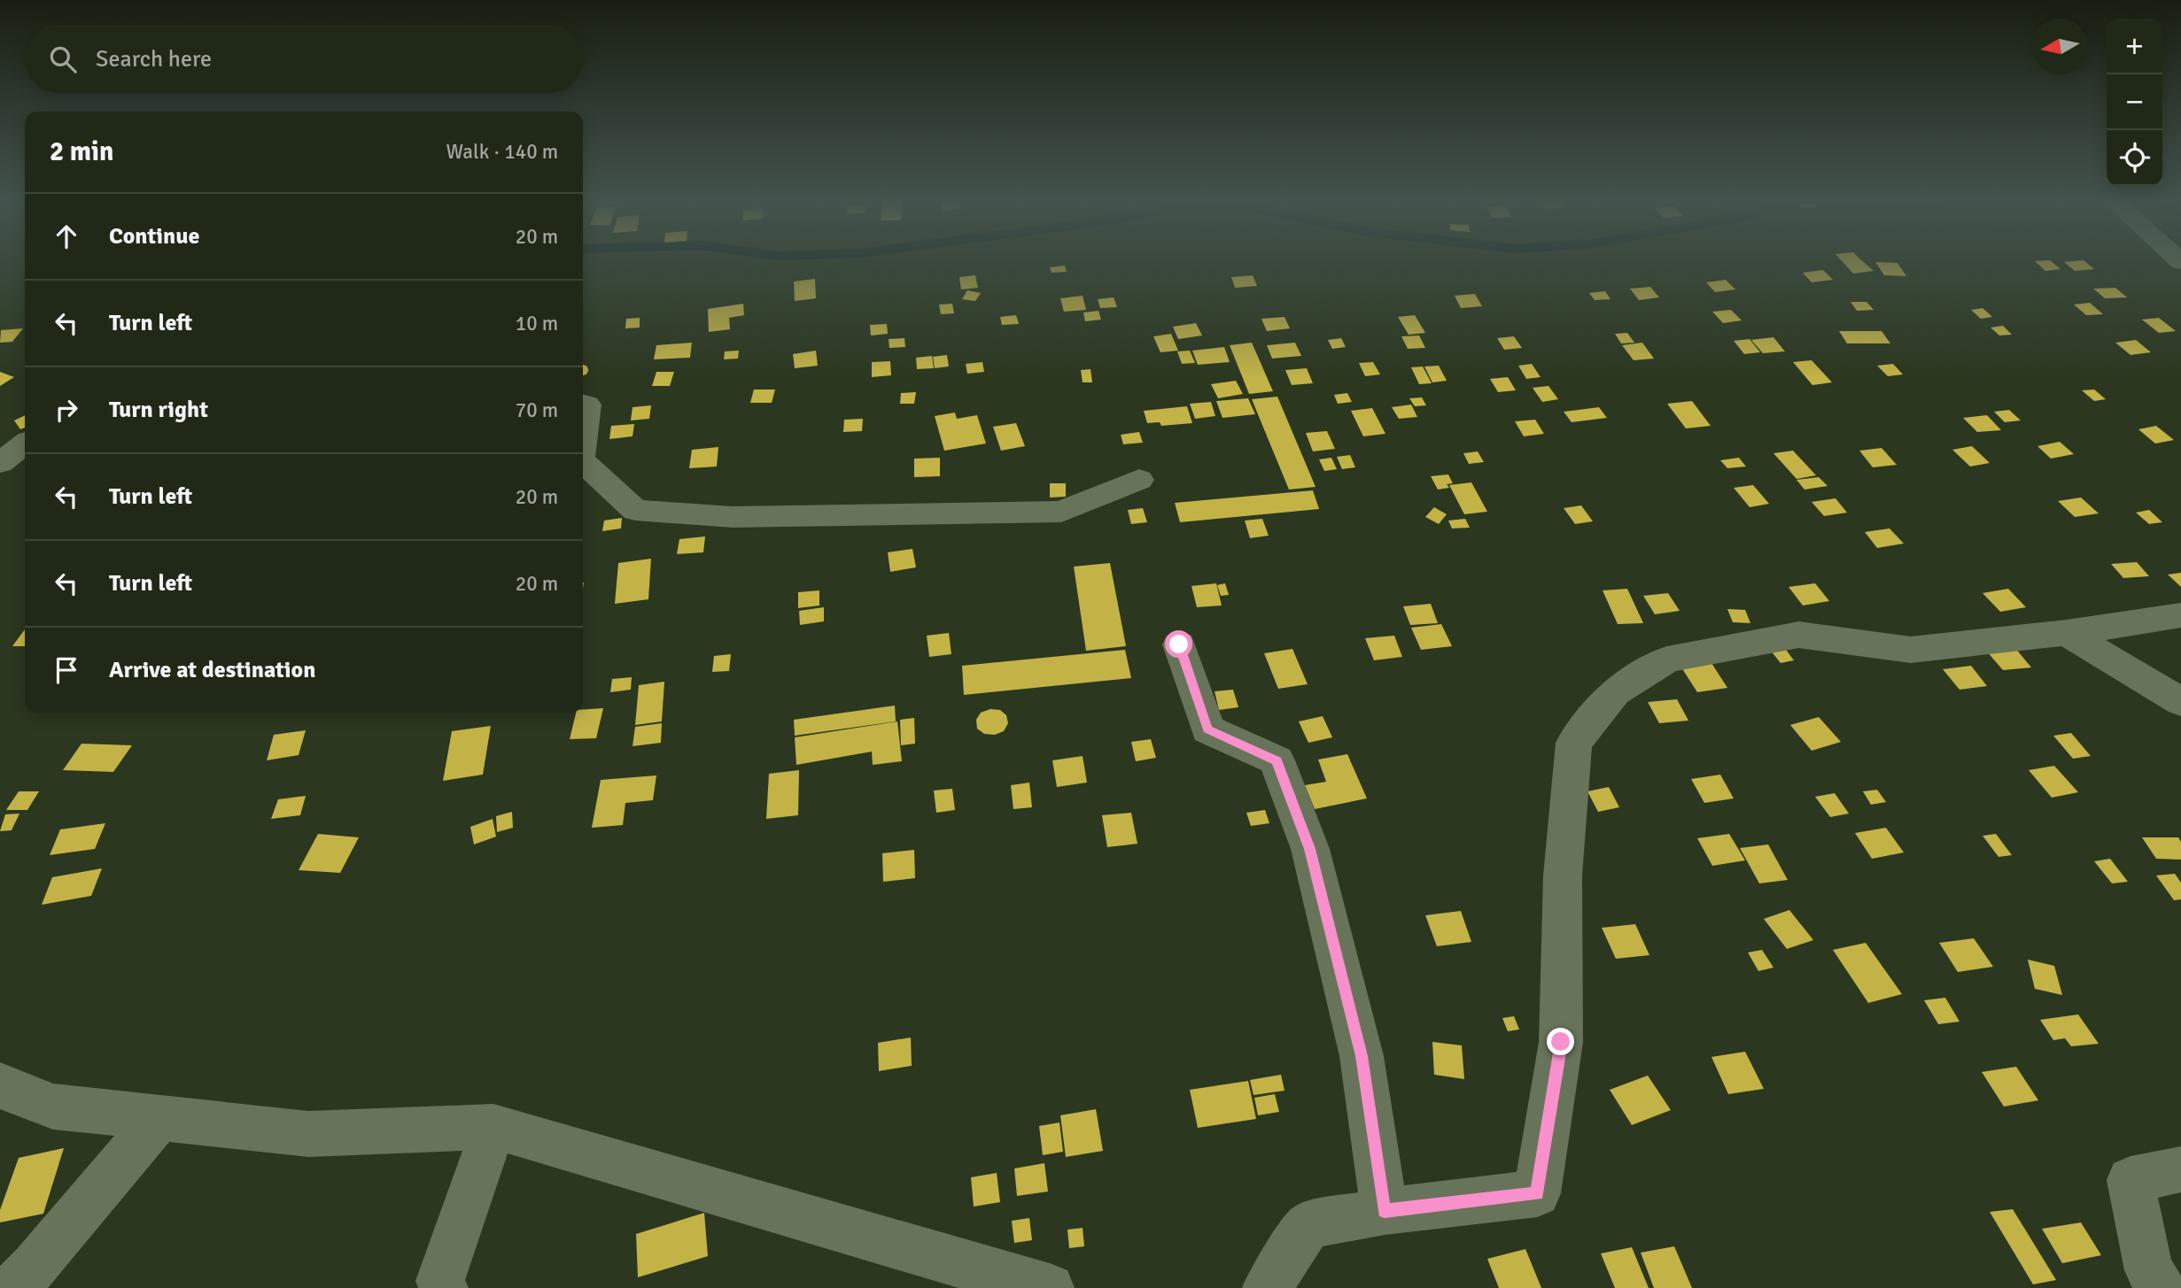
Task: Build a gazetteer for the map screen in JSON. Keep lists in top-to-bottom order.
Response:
{
  "north": "left",
  "page": {
    "map_buttons": ["+", "−"],
    "search": "Search here",
    "heading": ["2 min", "Walk · 140 m"],
    "list": [
      ["Continue", "20 m"],
      ["Turn left", "10 m"],
      ["Turn right", "70 m"],
      ["Turn left", "20 m"],
      ["Turn left", "20 m"],
      "Arrive at destination"
    ]
  }
}
